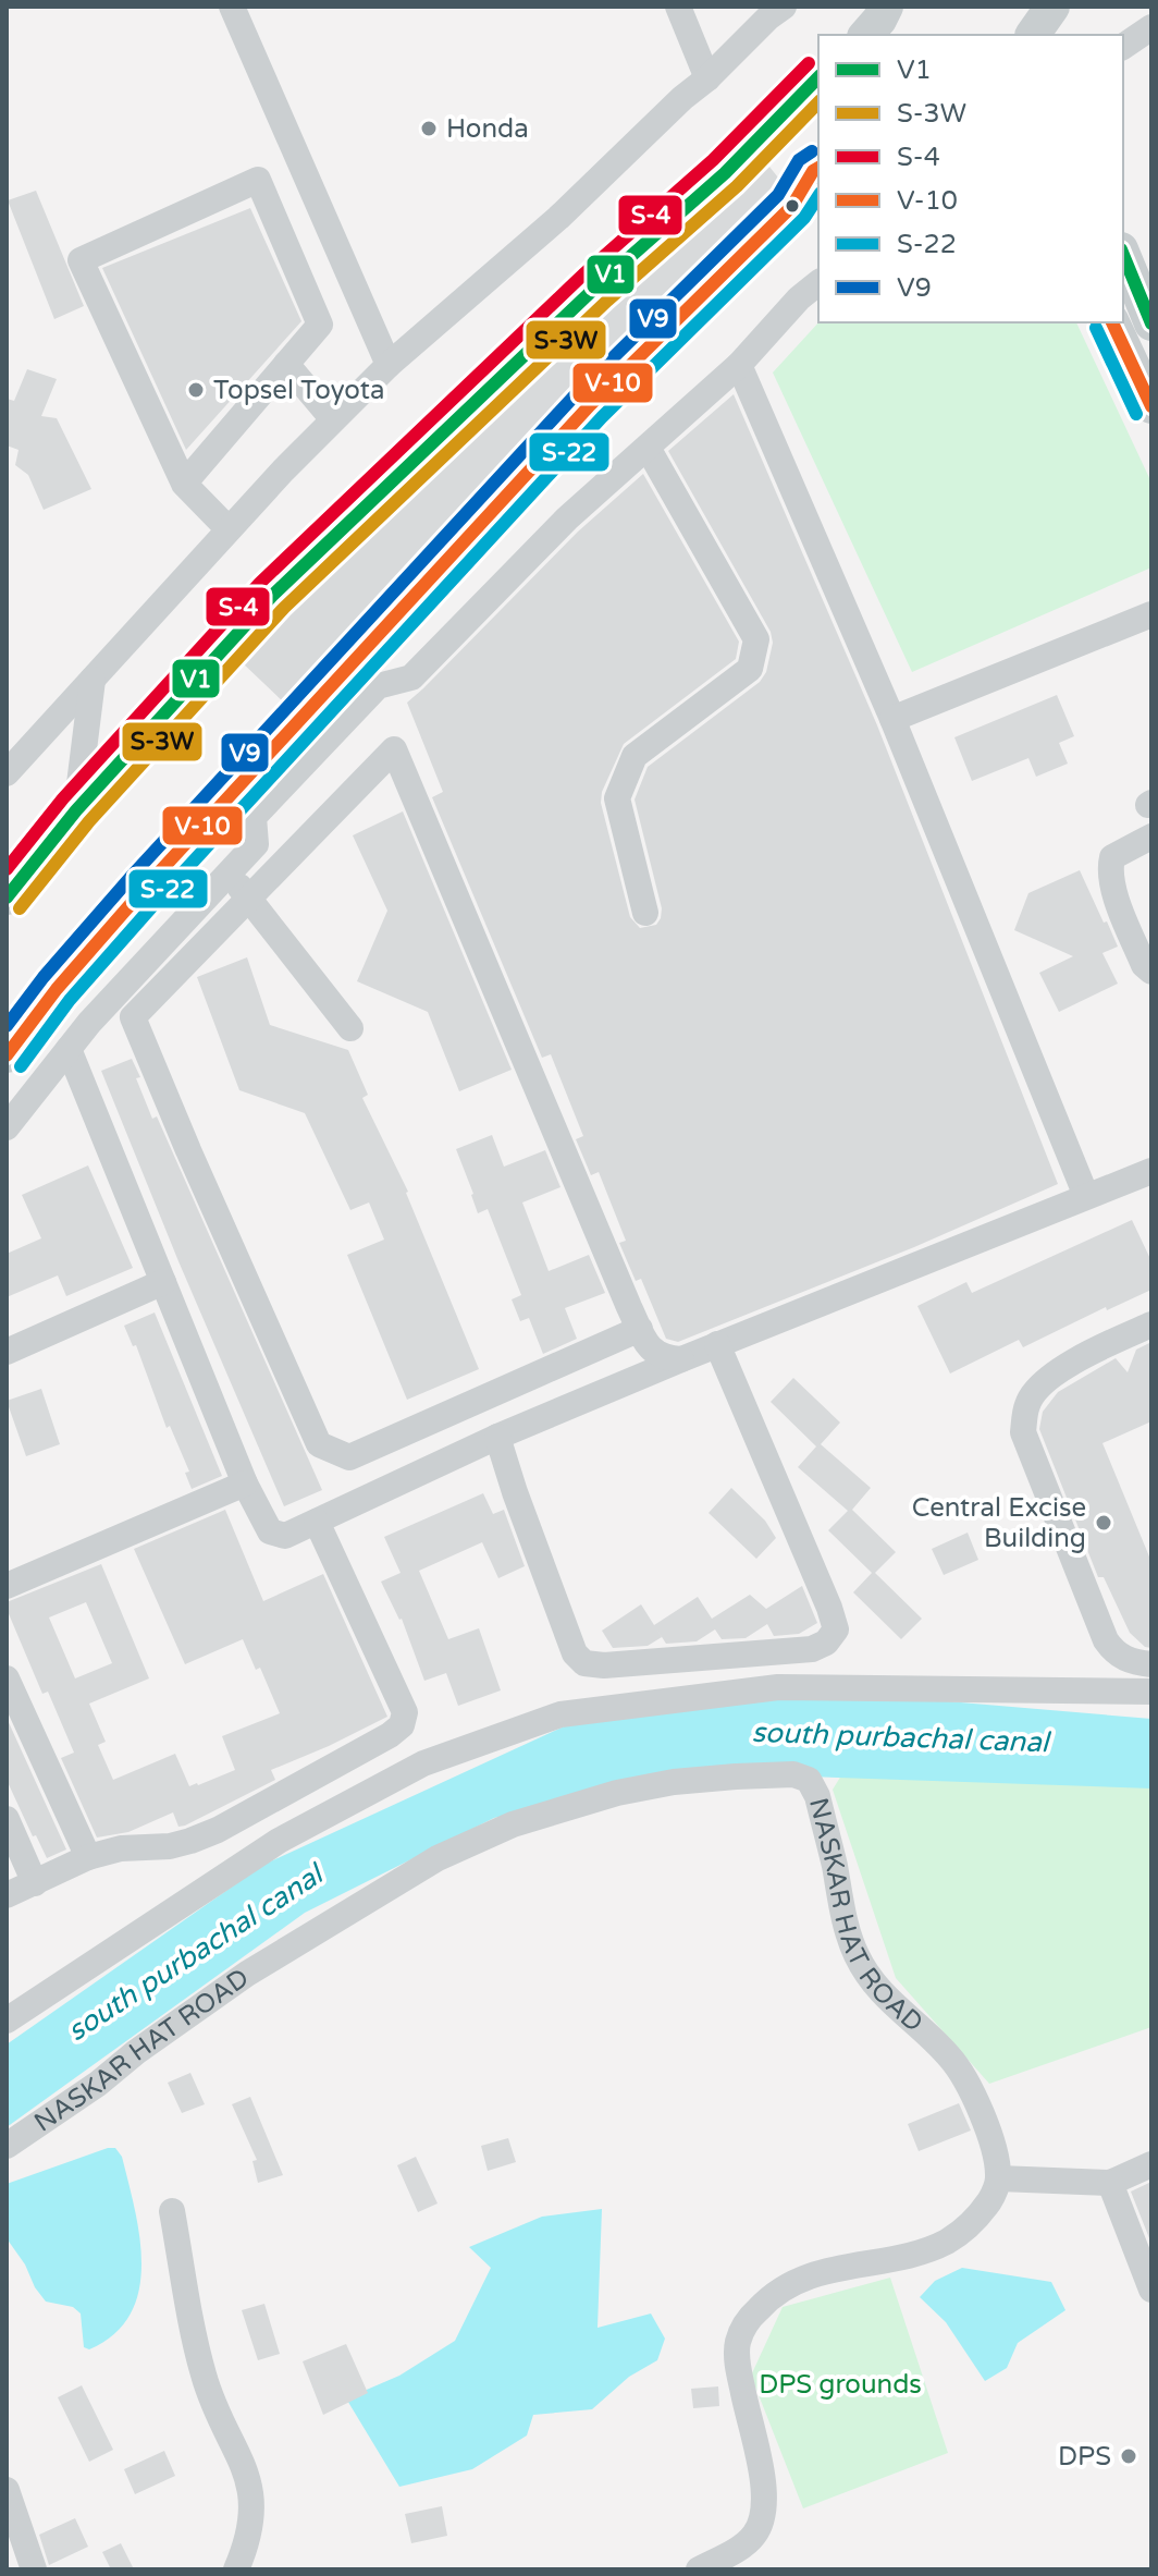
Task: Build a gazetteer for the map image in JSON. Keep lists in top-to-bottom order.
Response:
{
  "streets": {
    "street": ["NASKAR HAT ROAD"]
  },
  "water": ["south purbachal canal"],
  "parks": ["DPS grounds"],
  "places": [
    "Honda",
    "Topsel Toyota",
    "Central Excise Building",
    "DPS"
  ],
  "lines": [
    "transit line S-4",
    "transit line V1",
    "transit line S-3W",
    "transit line V9",
    "transit line V-10",
    "transit line S-22"
  ],
  "legend": [
    "V1",
    "S-3W",
    "S-4",
    "V-10",
    "S-22",
    "V9"
  ]
}
